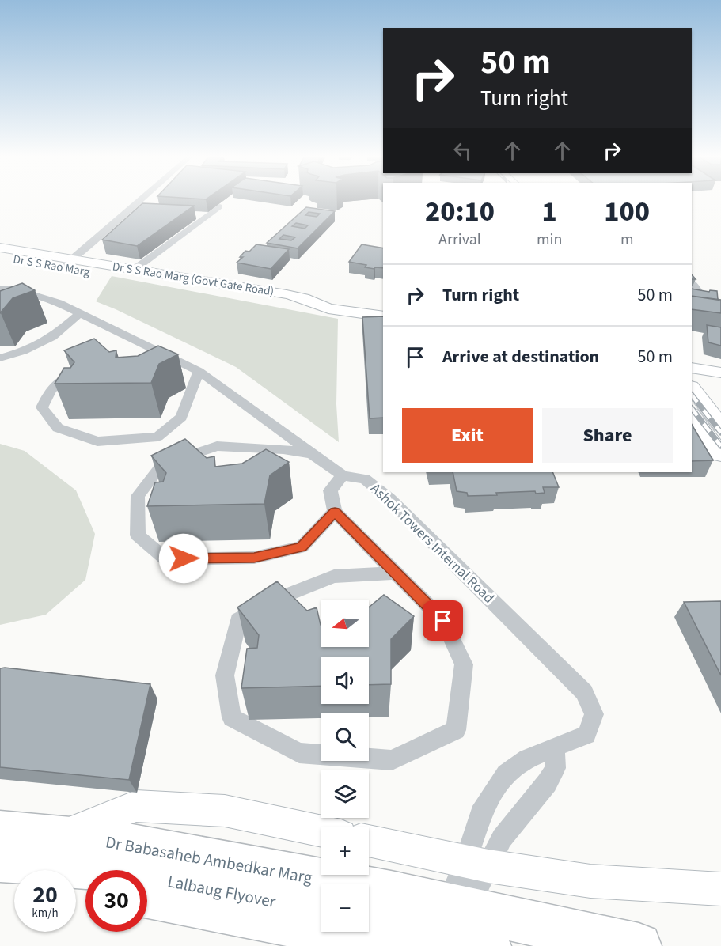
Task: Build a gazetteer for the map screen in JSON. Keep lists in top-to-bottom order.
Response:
{
  "streets": {
    "highway": ["Dr Babasaheb Ambedkar Marg", "Lalbaug Flyover"],
    "main road": ["Dr S S Rao Marg", "Dr S S Rao Marg (Govt Gate Road)"],
    "street": ["Ashok Towers Internal Road"]
  },
  "crossings": [
    ["Dr S S Rao Marg", "Dr S S Rao Marg (Govt Gate Road)"]
  ],
  "north": "left",
  "page": {
    "turn": ["50 m", "Turn right"],
    "eta": [
      "20:10",
      "Arrival",
      "1",
      "min",
      "100",
      "m"
    ],
    "list": [
      {
        "name": "Turn right",
        "value": "50 m"
      },
      {
        "name": "Arrive at destination",
        "value": "50 m"
      }
    ],
    "buttons": ["Exit", "Share"],
    "map_buttons": ["+", "−"],
    "speed": "20 km/h",
    "limit": "30"
  }
}
